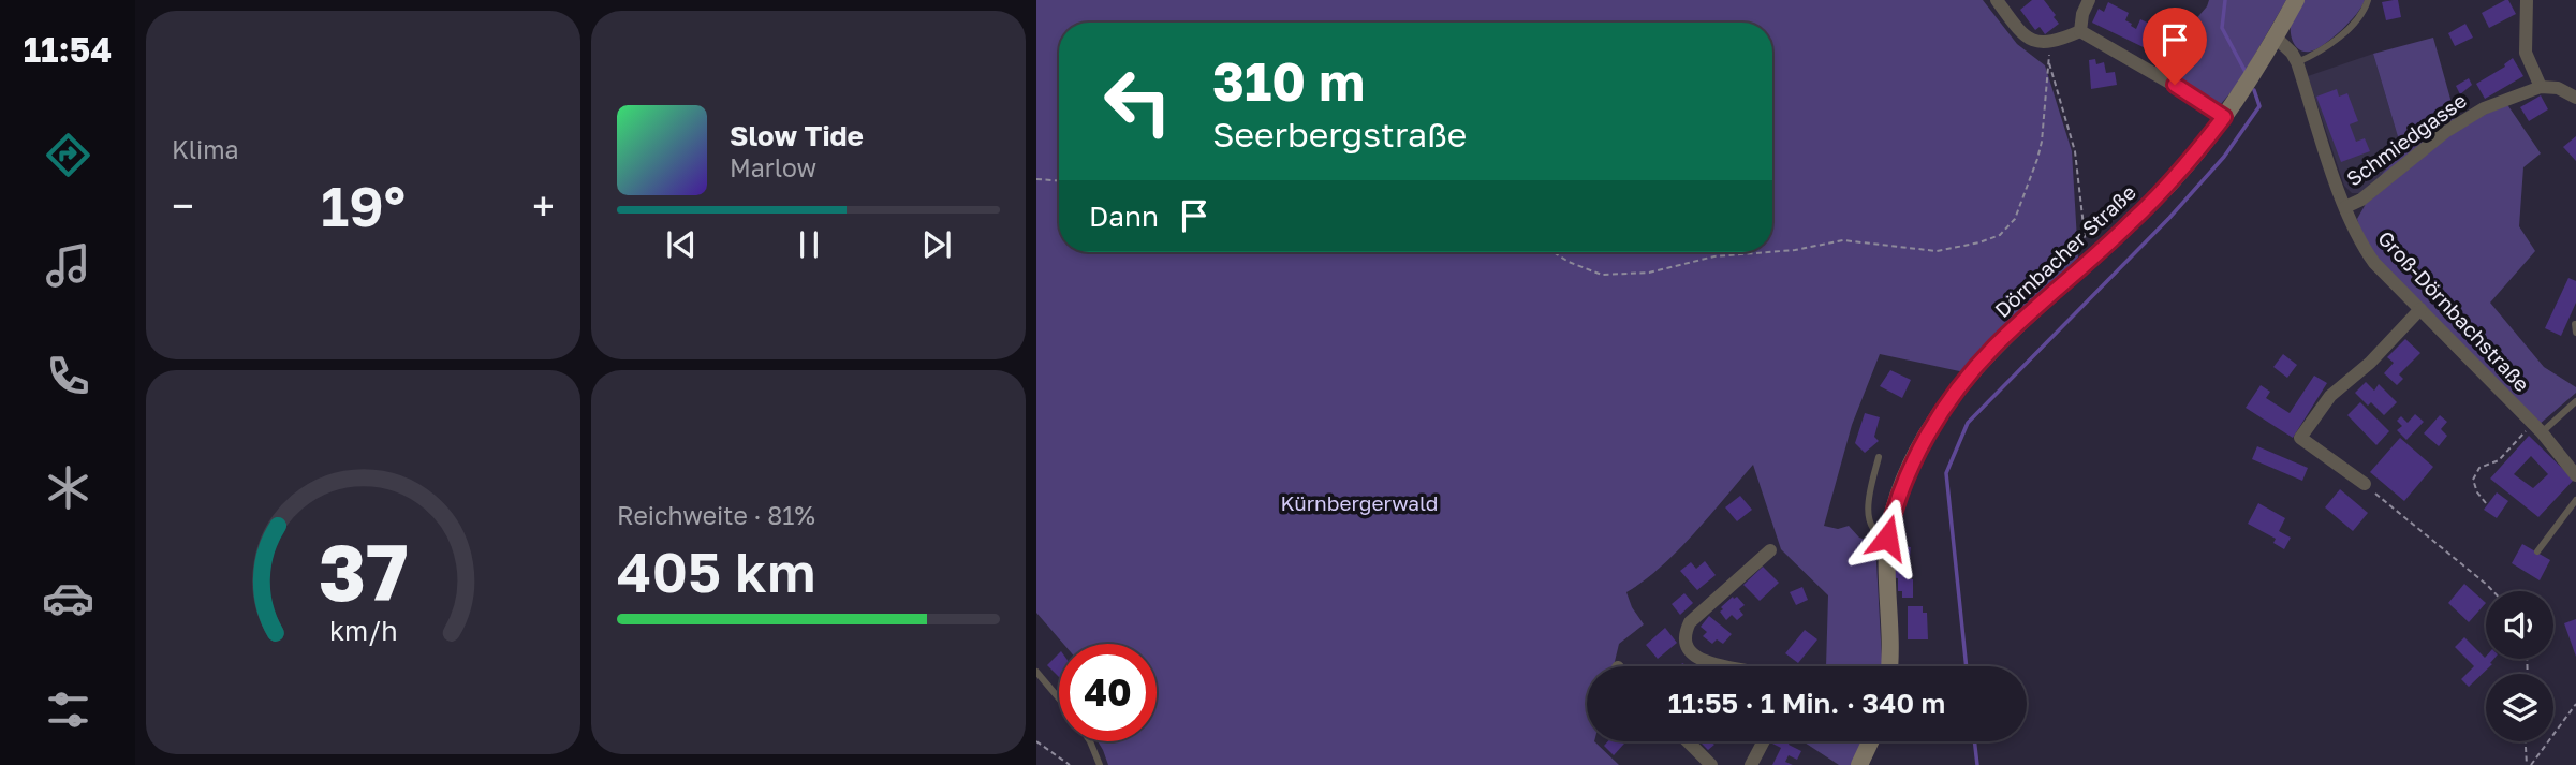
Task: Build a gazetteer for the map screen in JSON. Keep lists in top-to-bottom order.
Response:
{
  "streets": {
    "street": ["Schmiedgasse", "Dörnbacher Straße", "Groß-Dörnbachstraße"]
  },
  "crossings": [
    ["Schmiedgasse", "Groß-Dörnbachstraße"],
    ["Dörnbacher Straße", "Groß-Dörnbachstraße"]
  ],
  "parks": ["Kürnbergerwald"],
  "page": {
    "tabs": "11:54",
    "tile": [
      "Klima",
      ["Reichweite · 81%", "405 km"]
    ],
    "turn": ["310 m", "Seerbergstraße"],
    "song": ["Slow Tide", "Marlow"],
    "heat": ["−", "19°", "+"],
    "then": "Dann",
    "limit": "40",
    "trip": "11:55 · 1 Min. · 340 m",
    "gauge": ["37", "km/h"]
  }
}
